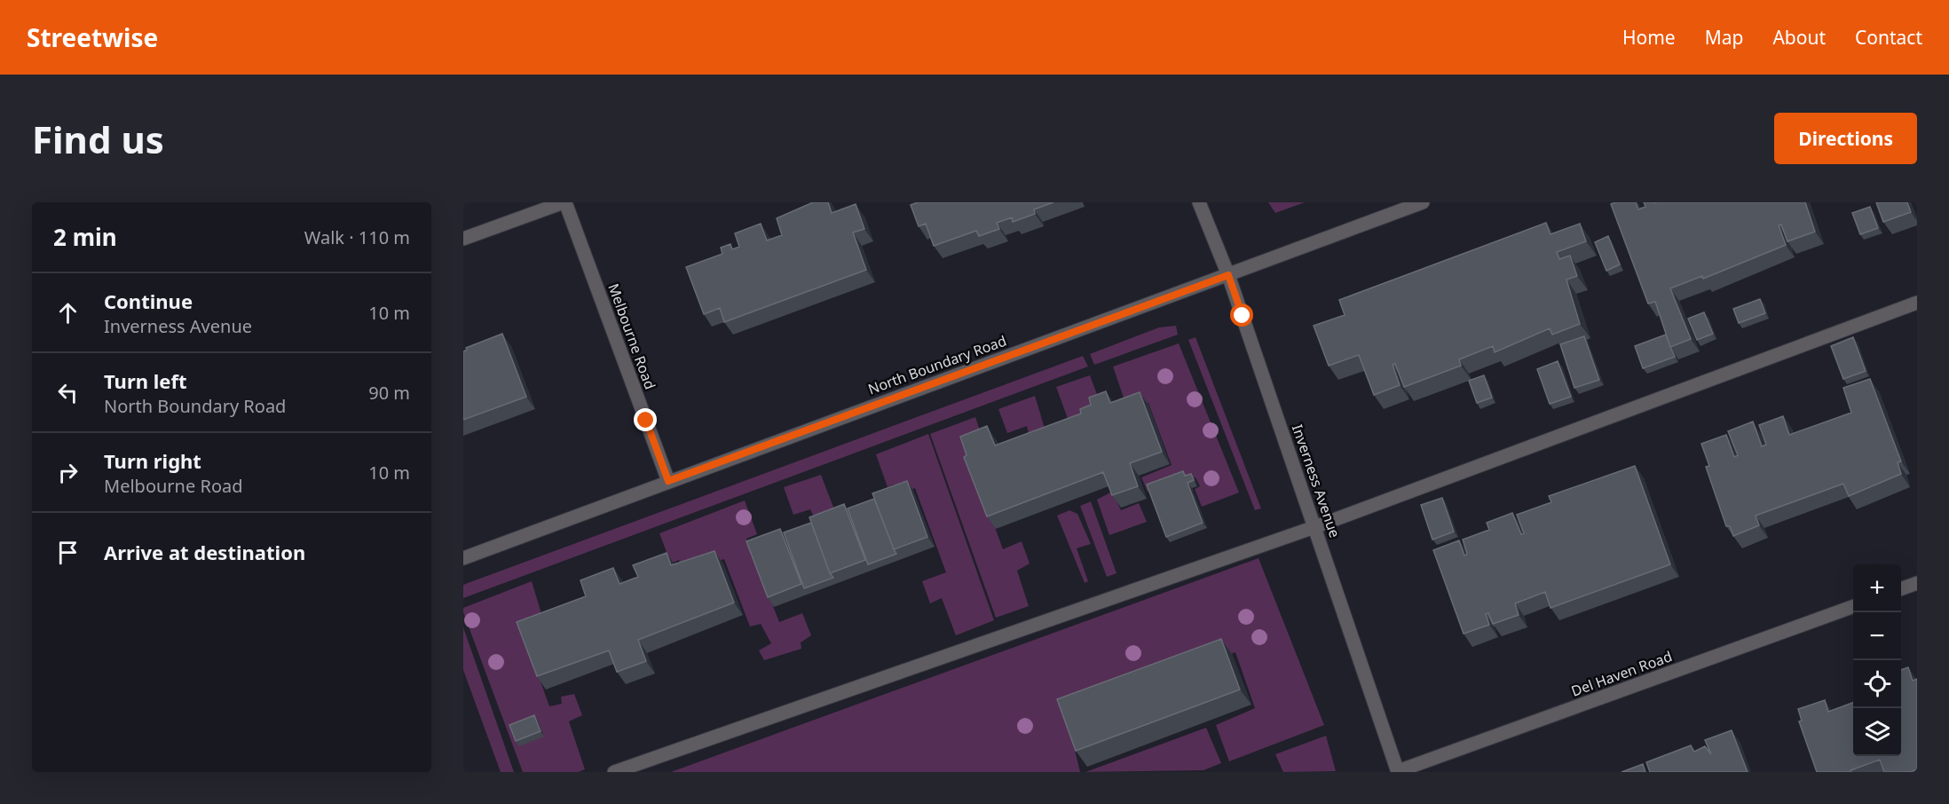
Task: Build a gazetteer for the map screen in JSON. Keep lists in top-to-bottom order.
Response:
{
  "streets": {
    "street": [
      "Melbourne Road",
      "North Boundary Road",
      "Inverness Avenue",
      "Del Haven Road"
    ]
  },
  "crossings": [
    ["Melbourne Road", "North Boundary Road"],
    ["North Boundary Road", "Inverness Avenue"],
    ["Inverness Avenue", "Del Haven Road"]
  ],
  "page": {
    "header": "Streetwise",
    "nav": [
      "Home",
      "Map",
      "About",
      "Contact"
    ],
    "buttons": "Directions",
    "title": "Find us",
    "heading": ["2 min", "Walk · 110 m"],
    "list": [
      ["Continue", "Inverness Avenue", "10 m"],
      ["Turn left", "North Boundary Road", "90 m"],
      ["Turn right", "Melbourne Road", "10 m"],
      "Arrive at destination"
    ],
    "map_buttons": ["+", "−"]
  }
}
